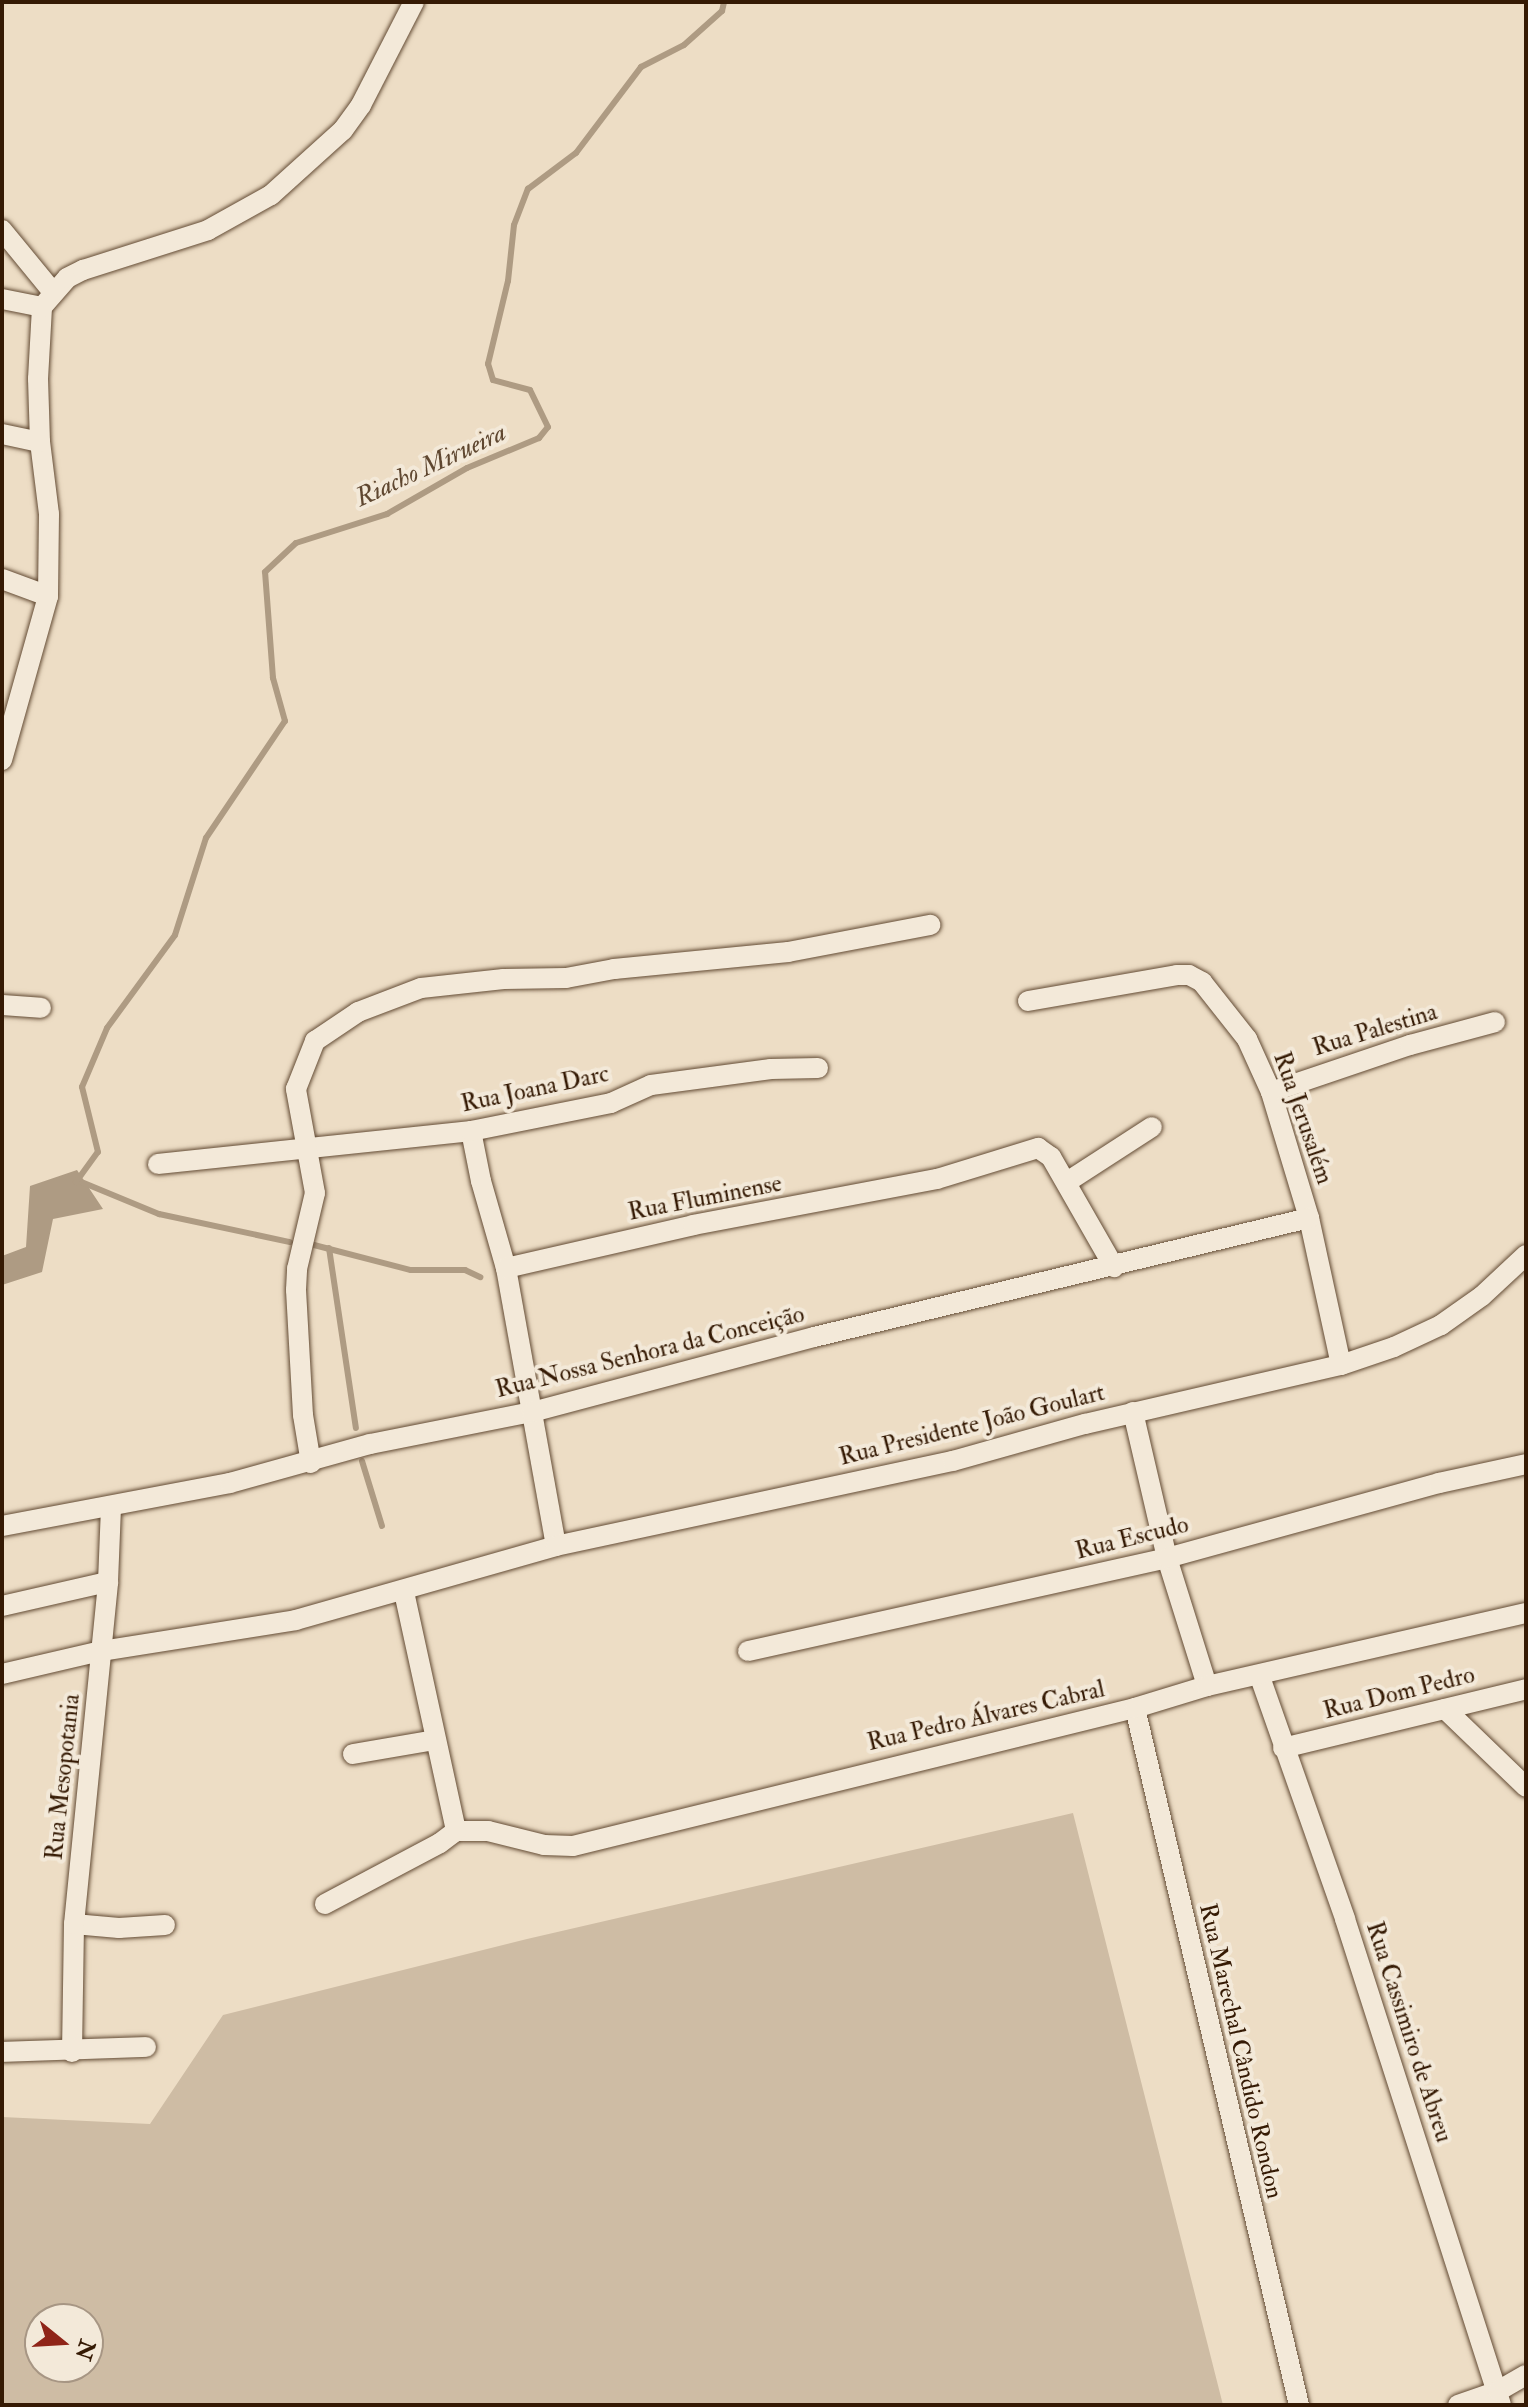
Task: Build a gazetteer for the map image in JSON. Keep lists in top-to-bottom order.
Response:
{
  "streets": {
    "street": [
      "Rua Palestina",
      "Rua Joana Darc",
      "Rua Jerusalém",
      "Rua Fluminense",
      "Rua Nossa Senhora da Conceição",
      "Rua Presidente João Goulart",
      "Rua Escudo",
      "Rua Dom Pedro",
      "Rua Pedro Álvares Cabral",
      "Rua Mesopotania",
      "Rua Cassimiro de Abreu",
      "Rua Marechal Cândido Rondon"
    ]
  },
  "crossings": [
    ["Rua Palestina", "Rua Jerusalém"],
    ["Rua Jerusalém", "Rua Nossa Senhora da Conceição"],
    ["Rua Jerusalém", "Rua Presidente João Goulart"],
    ["Rua Nossa Senhora da Conceição", "Rua Mesopotania"],
    ["Rua Presidente João Goulart", "Rua Mesopotania"],
    ["Rua Dom Pedro", "Rua Cassimiro de Abreu"],
    ["Rua Pedro Álvares Cabral", "Rua Cassimiro de Abreu"],
    ["Rua Pedro Álvares Cabral", "Rua Marechal Cândido Rondon"]
  ],
  "water": ["Riacho Mirueira"],
  "north": "right"
}
